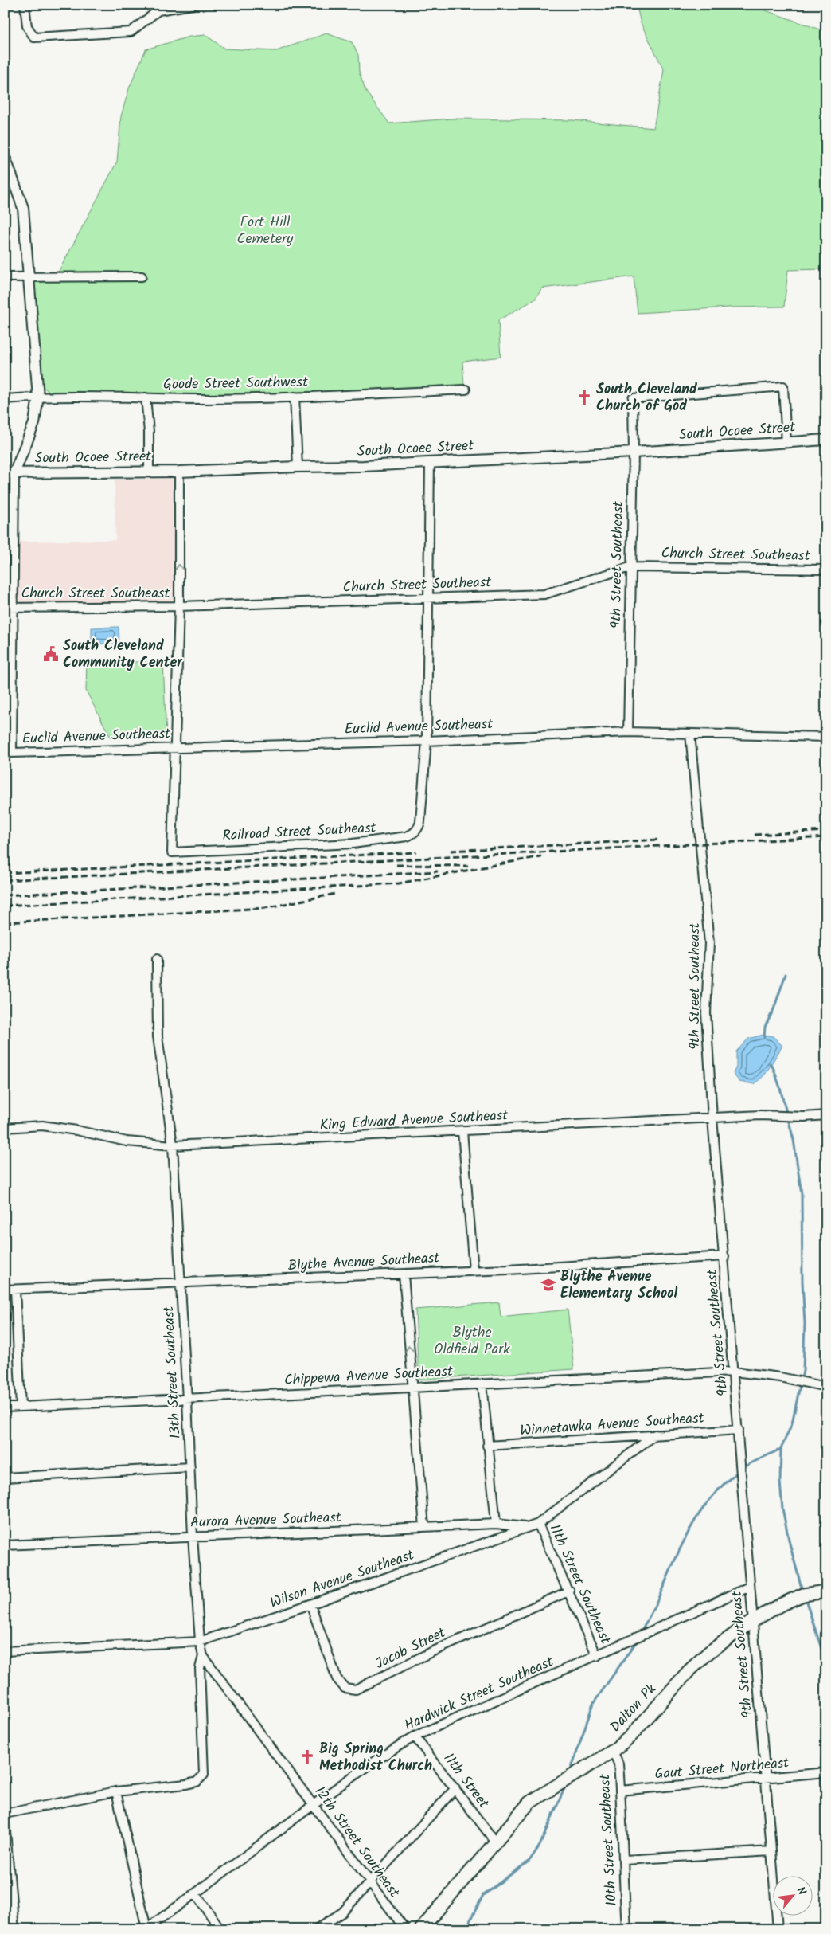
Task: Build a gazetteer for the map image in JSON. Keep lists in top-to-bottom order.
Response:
{
  "streets": {
    "main road": ["Dalton Pk"],
    "street": [
      "Goode Street Southwest",
      "South Ocoee Street",
      "Church Street Southeast",
      "9th Street Southeast",
      "Euclid Avenue Southeast",
      "Railroad Street Southeast",
      "King Edward Avenue Southeast",
      "Blythe Avenue Southeast",
      "13th Street Southeast",
      "Chippewa Avenue Southeast",
      "Winnetawka Avenue Southeast",
      "Aurora Avenue Southeast",
      "Wilson Avenue Southeast",
      "11th Street Southeast",
      "Jacob Street",
      "Hardwick Street Southeast",
      "Gaut Street Northeast",
      "11th Street",
      "10th Street Southeast",
      "12th Street Southeast"
    ]
  },
  "crossings": [
    ["South Ocoee Street", "9th Street Southeast"],
    ["Church Street Southeast", "9th Street Southeast"],
    ["Church Street Southeast", "Euclid Avenue Southeast"],
    ["9th Street Southeast", "Euclid Avenue Southeast"],
    ["9th Street Southeast", "King Edward Avenue Southeast"],
    ["9th Street Southeast", "Blythe Avenue Southeast"],
    ["9th Street Southeast", "Chippewa Avenue Southeast"],
    ["9th Street Southeast", "Winnetawka Avenue Southeast"],
    ["9th Street Southeast", "Hardwick Street Southeast"],
    ["9th Street Southeast", "Dalton Pk"],
    ["9th Street Southeast", "Gaut Street Northeast"],
    ["Euclid Avenue Southeast", "Railroad Street Southeast"],
    ["King Edward Avenue Southeast", "13th Street Southeast"],
    ["Blythe Avenue Southeast", "13th Street Southeast"],
    ["13th Street Southeast", "Chippewa Avenue Southeast"],
    ["13th Street Southeast", "Aurora Avenue Southeast"],
    ["13th Street Southeast", "Wilson Avenue Southeast"],
    ["13th Street Southeast", "12th Street Southeast"],
    ["Winnetawka Avenue Southeast", "Wilson Avenue Southeast"],
    ["Aurora Avenue Southeast", "Wilson Avenue Southeast"],
    ["Wilson Avenue Southeast", "11th Street Southeast"],
    ["Wilson Avenue Southeast", "Jacob Street"],
    ["11th Street Southeast", "Jacob Street"],
    ["11th Street Southeast", "Hardwick Street Southeast"],
    ["Hardwick Street Southeast", "11th Street"],
    ["Hardwick Street Southeast", "12th Street Southeast"],
    ["Dalton Pk", "11th Street"],
    ["Dalton Pk", "10th Street Southeast"],
    ["Gaut Street Northeast", "10th Street Southeast"]
  ],
  "parks": ["Fort Hill Cemetery", "Blythe Oldfield Park"],
  "places": {
    "church": ["South Cleveland Church of God", "Big Spring Methodist Church"],
    "public building": ["South Cleveland Community Center"],
    "school or university": ["Blythe Avenue Elementary School"]
  },
  "north": "top right"
}
